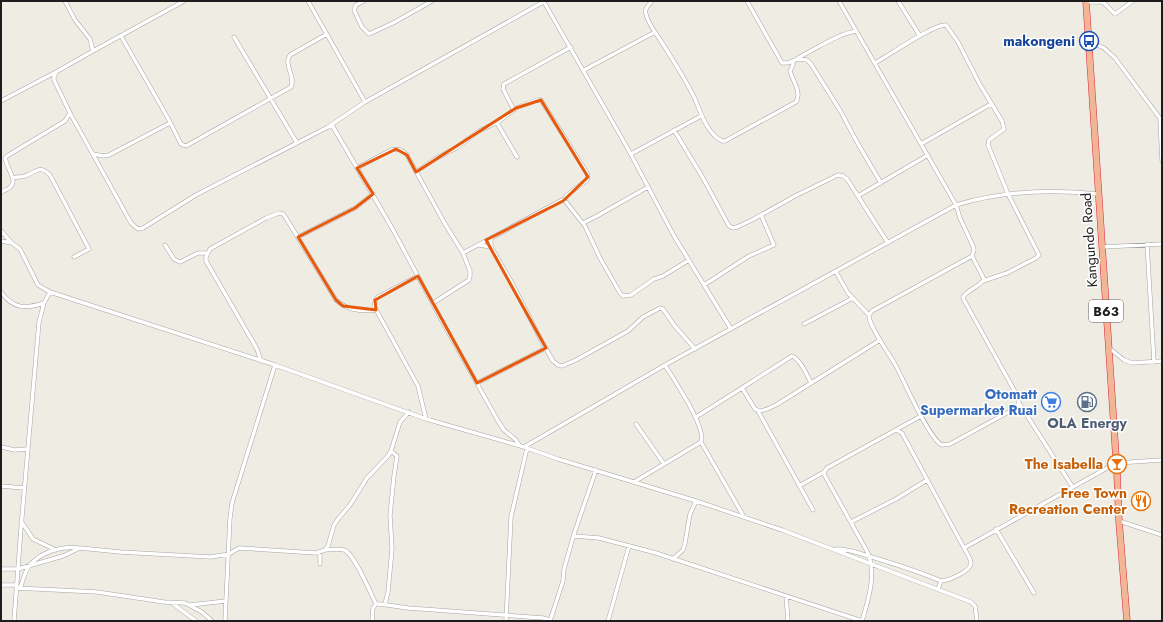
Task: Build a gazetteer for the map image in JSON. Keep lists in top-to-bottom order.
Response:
{
  "streets": {
    "highway": ["Kangundo Road", "B63"]
  },
  "places": {
    "bus stop": ["makongeni"],
    "supermarket": ["Otomatt Supermarket Ruai"],
    "fuel station": ["OLA Energy"],
    "bar": ["The Isabella"],
    "restaurant": ["Free Town Recreation Center"]
  }
}
